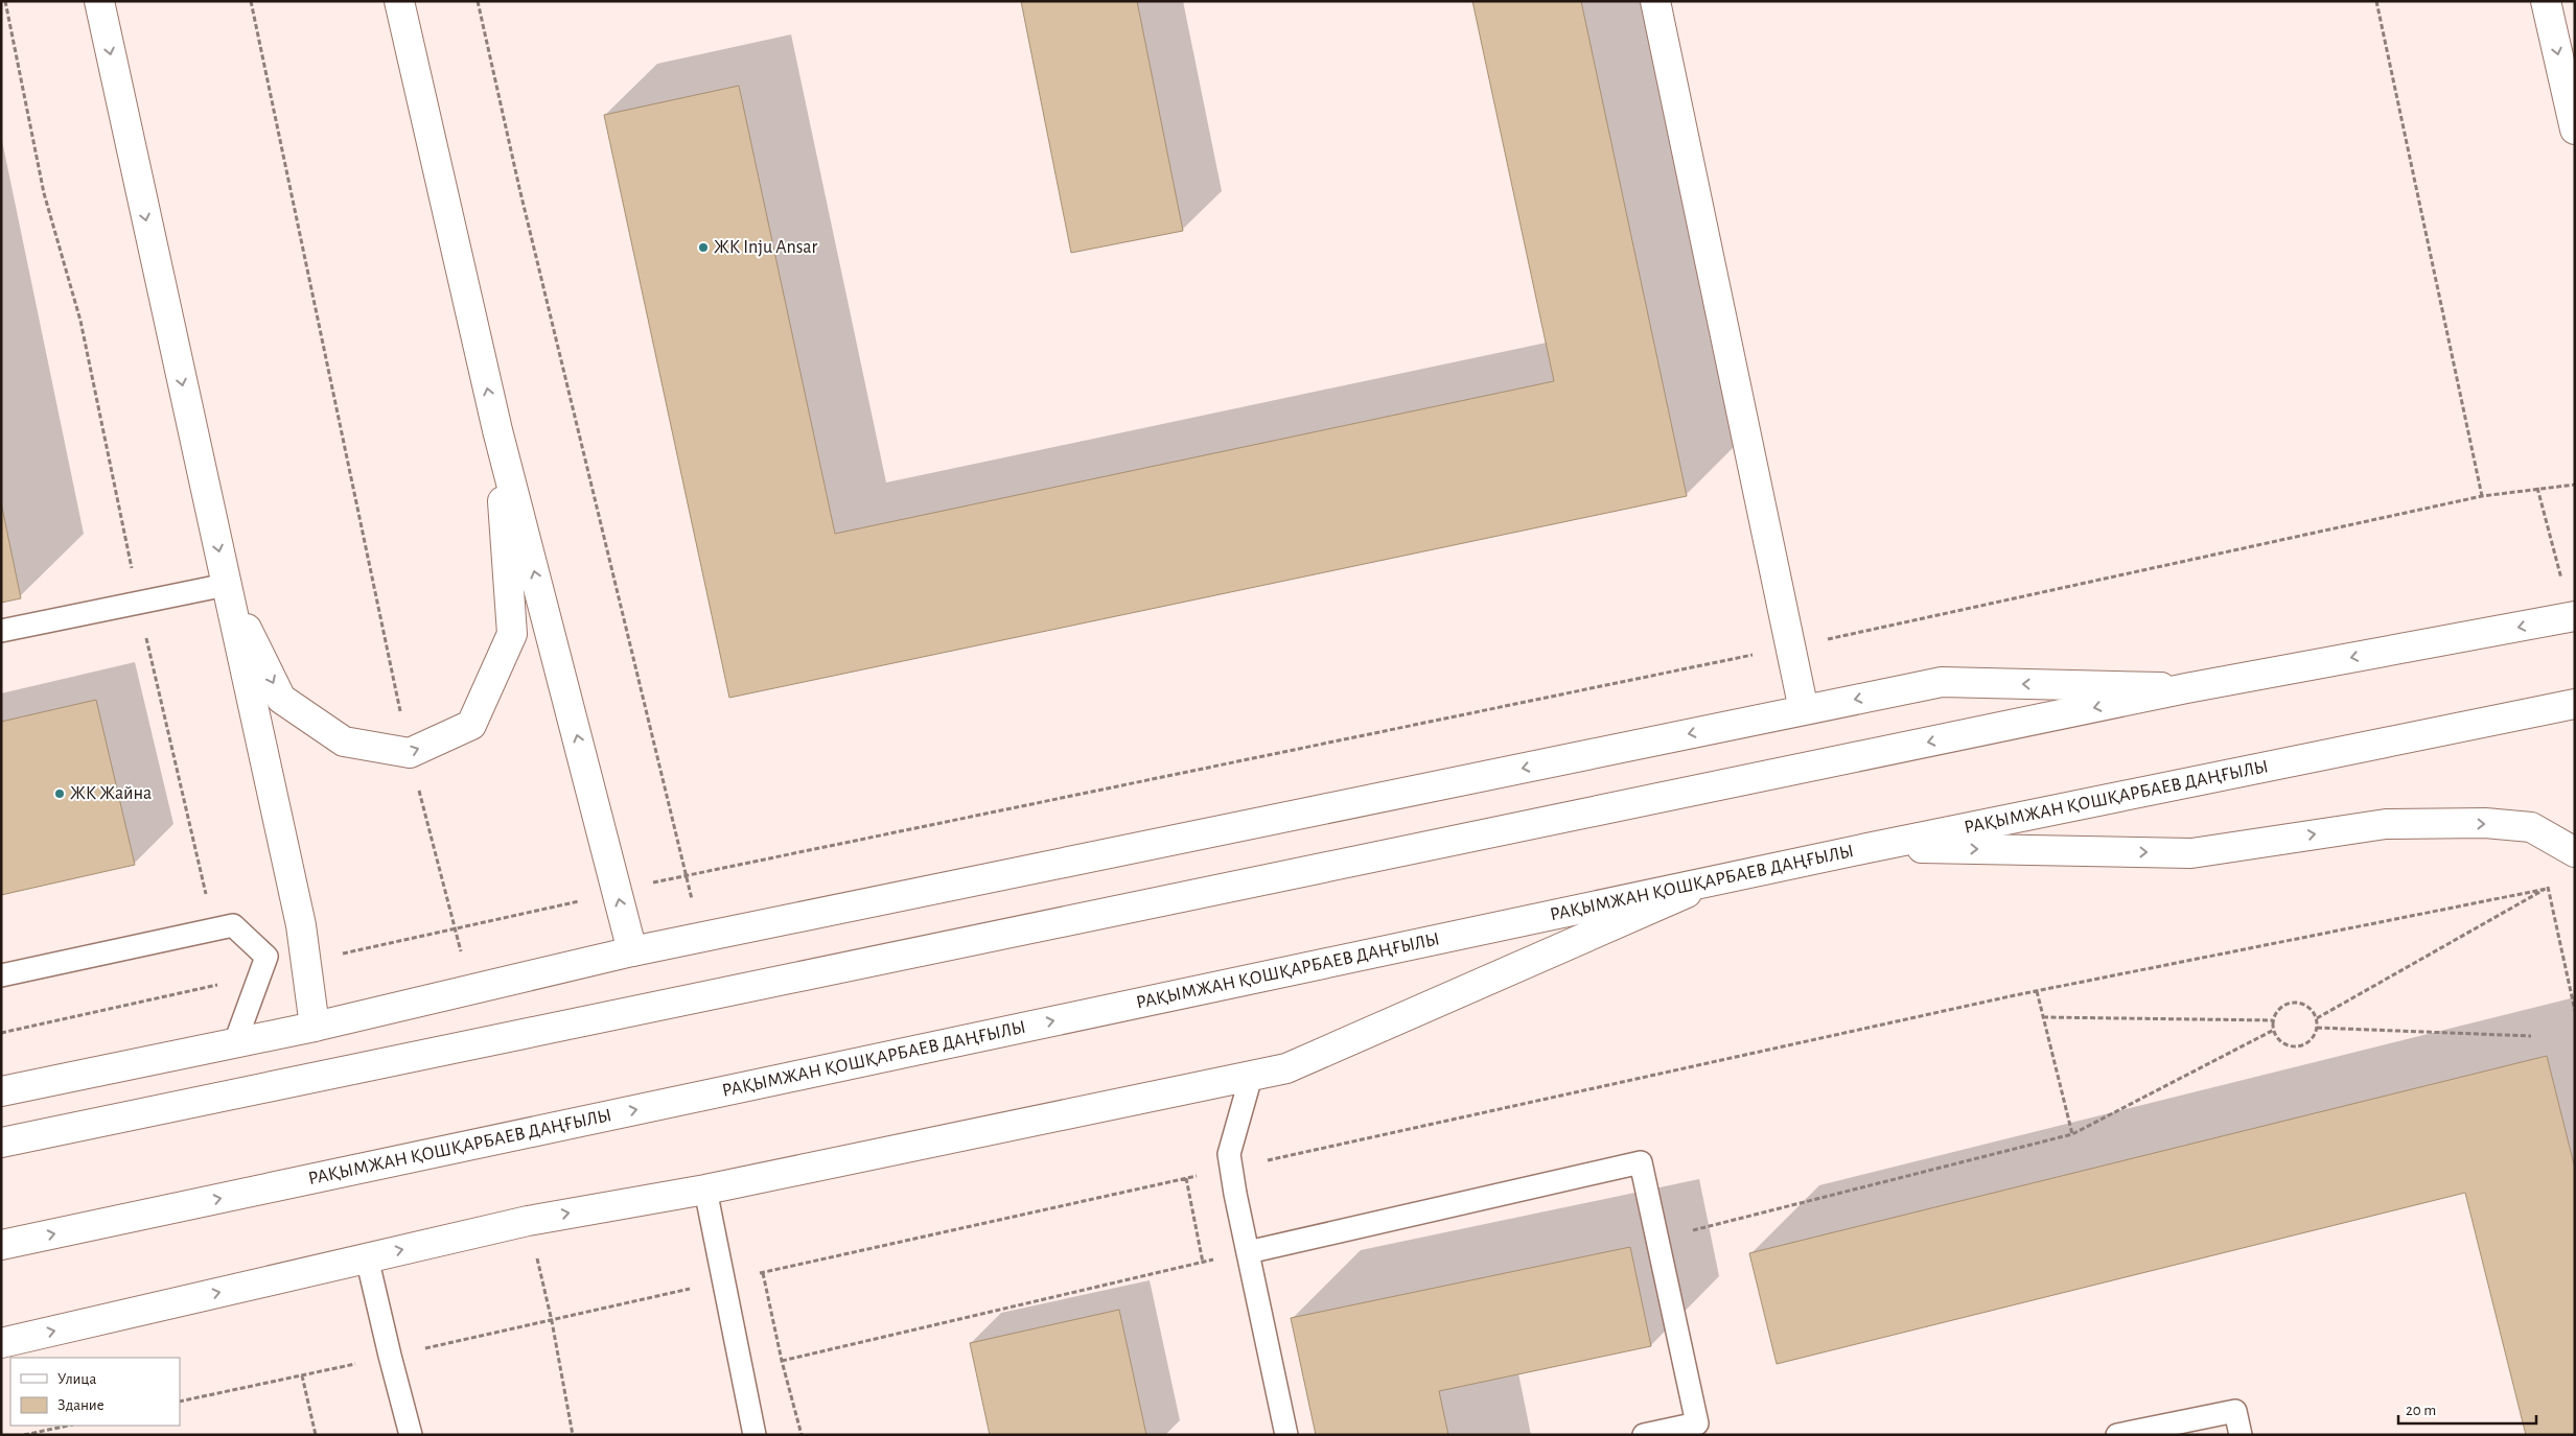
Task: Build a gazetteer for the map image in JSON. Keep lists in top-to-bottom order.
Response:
{
  "streets": {
    "street": ["РАҚЫМЖАН ҚОШҚАРБАЕВ ДАҢҒЫЛЫ"]
  },
  "places": ["ЖК Inju Ansar", "ЖК Жайна"],
  "legend": ["Улица", "Здание"],
  "scale_bar": "20 m"
}
